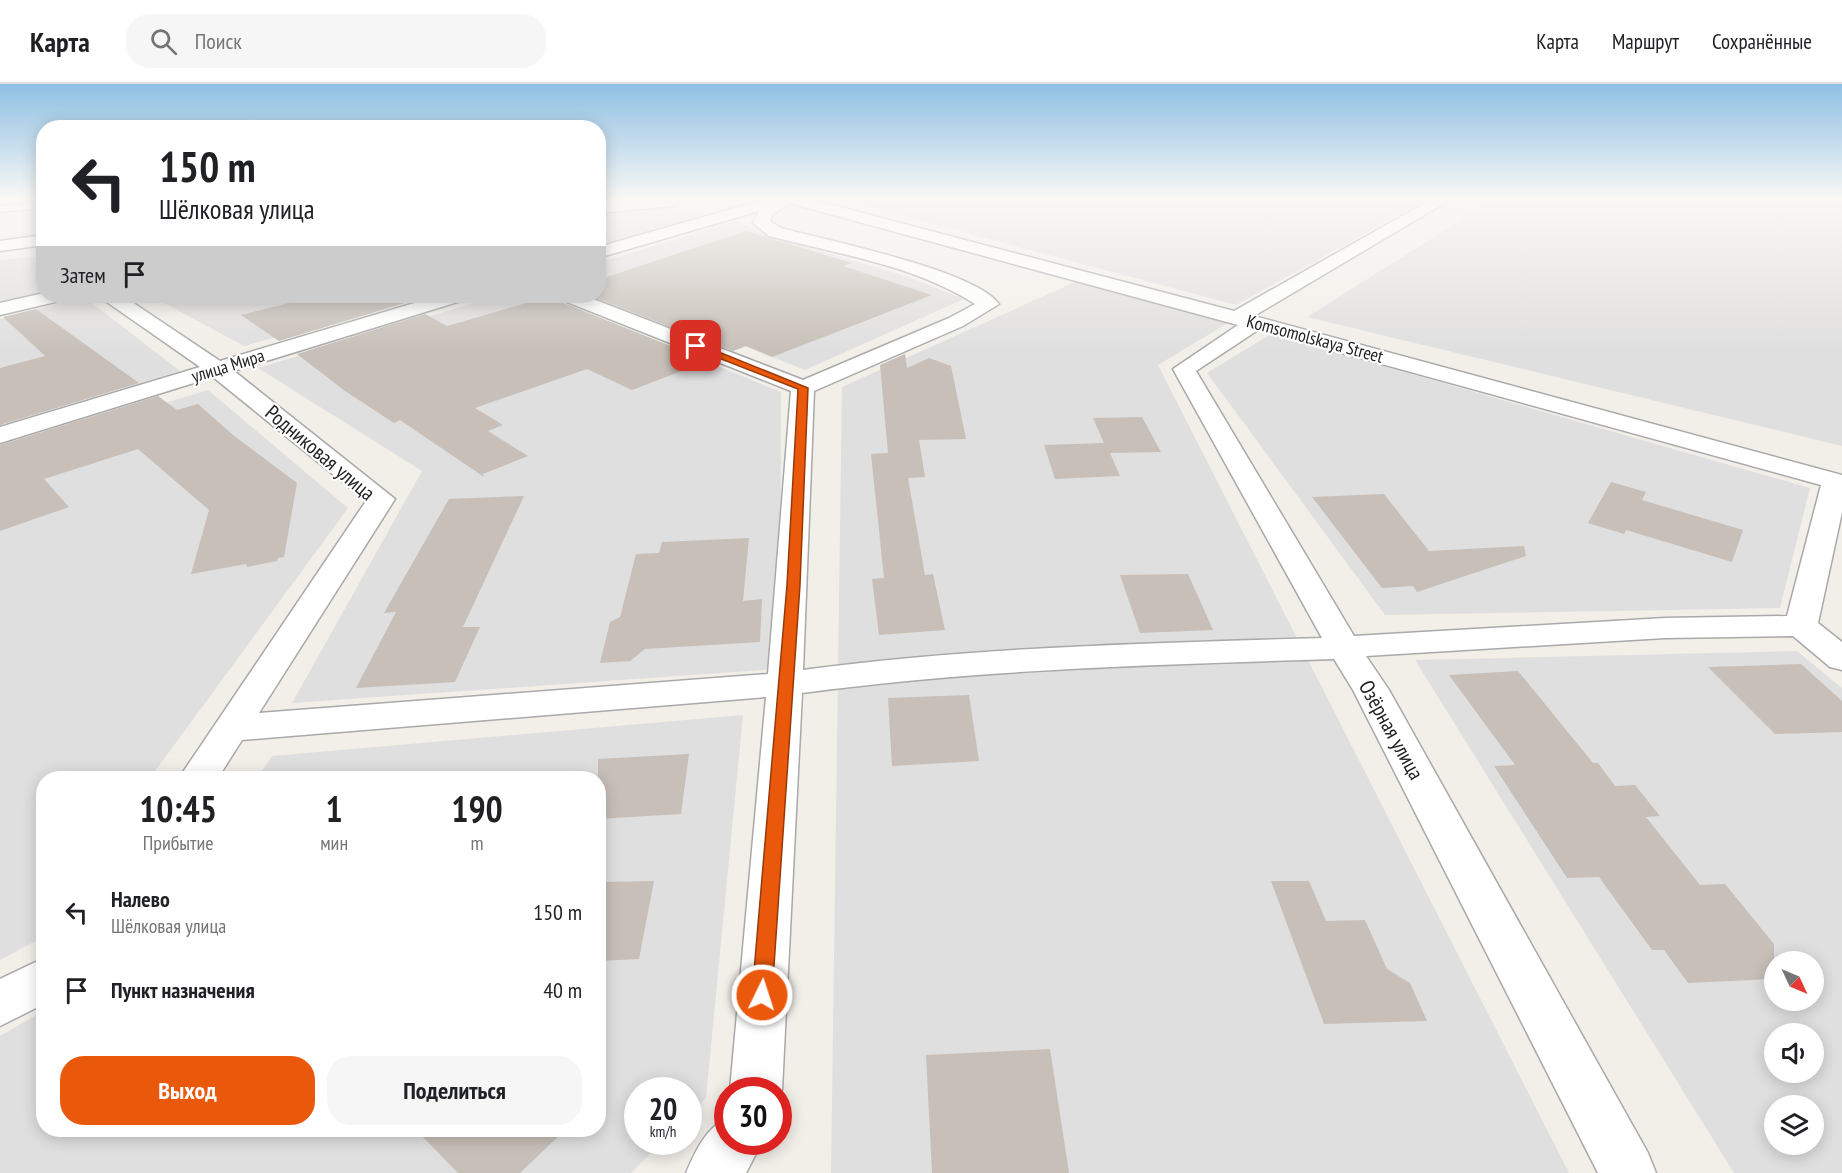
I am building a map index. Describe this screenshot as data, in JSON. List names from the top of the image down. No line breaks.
{"streets":{"street":["Komsomolskaya Street","улица Мира","Родниковая улица","Озёрная улица"]},"crossings":[["Komsomolskaya Street","Озёрная улица"],["улица Мира","Родниковая улица"]],"north":"bottom right","page":{"header":"Карта","search":"Поиск","nav":["Карта","Маршрут","Сохранённые"],"turn":["150 m","Шёлковая улица"],"then":"Затем","eta":["10:45","Прибытие","1","мин","190","m"],"list":[{"name":"Налево","note":"Шёлковая улица","value":"150 m"},{"name":"Пункт назначения","value":"40 m"}],"buttons":["Выход","Поделиться"],"speed":"20 km/h","limit":"30"}}
